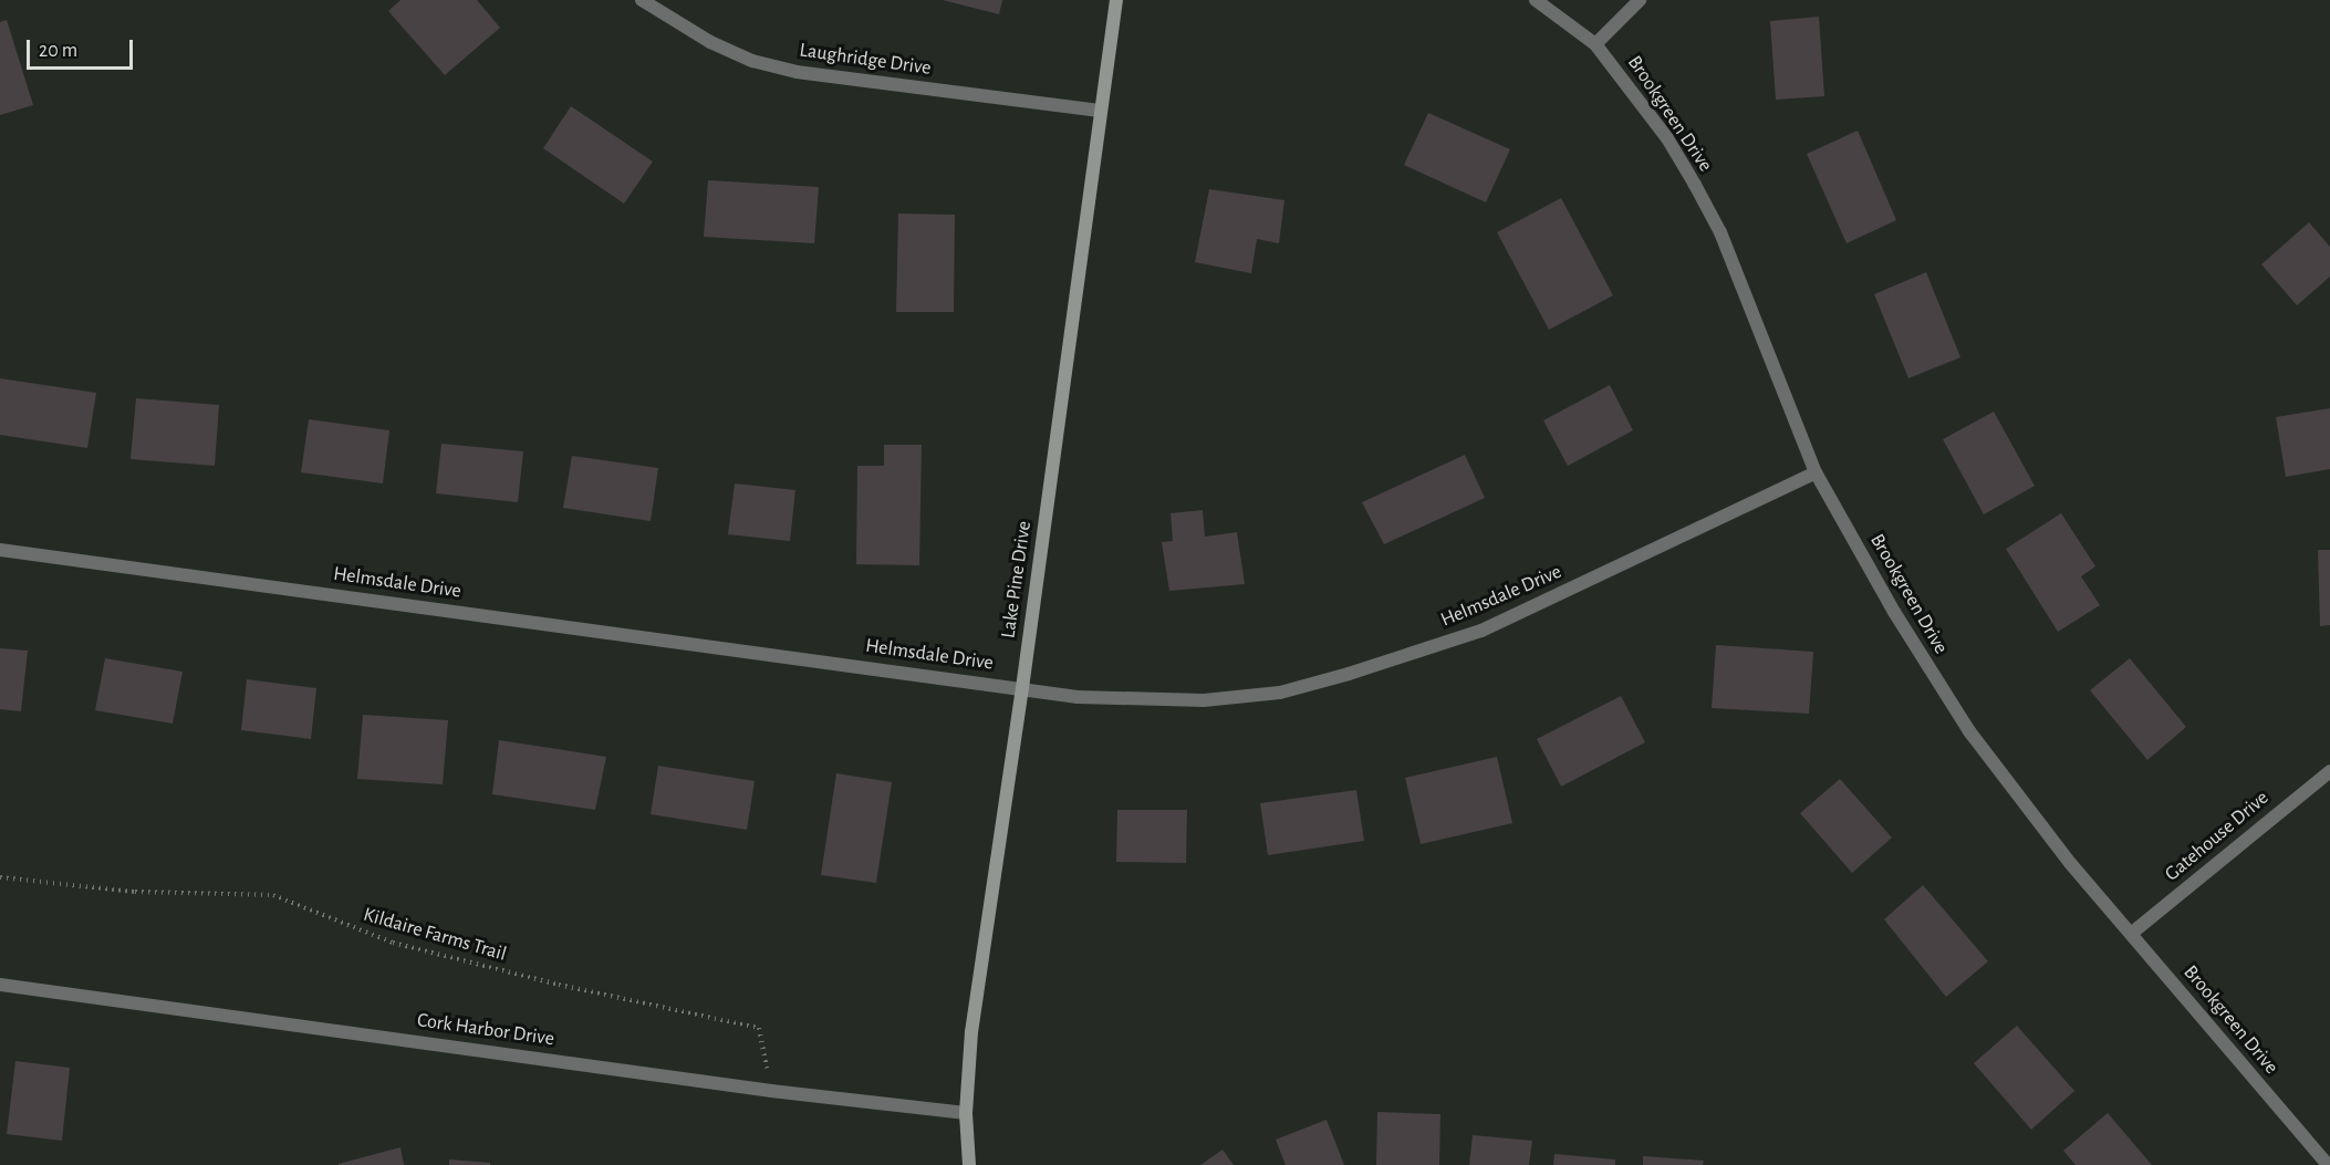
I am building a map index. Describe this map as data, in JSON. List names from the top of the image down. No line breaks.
{"streets":{"street":["Laughridge Drive","Brookgreen Drive","Lake Pine Drive","Helmsdale Drive","Gatehouse Drive","Cork Harbor Drive"],"path":["Kildaire Farms Trail"]},"crossings":[["Laughridge Drive","Lake Pine Drive"],["Brookgreen Drive","Helmsdale Drive"],["Brookgreen Drive","Gatehouse Drive"],["Lake Pine Drive","Helmsdale Drive"],["Lake Pine Drive","Cork Harbor Drive"],["Kildaire Farms Trail","Cork Harbor Drive"]],"scale_bar":"20 m"}
